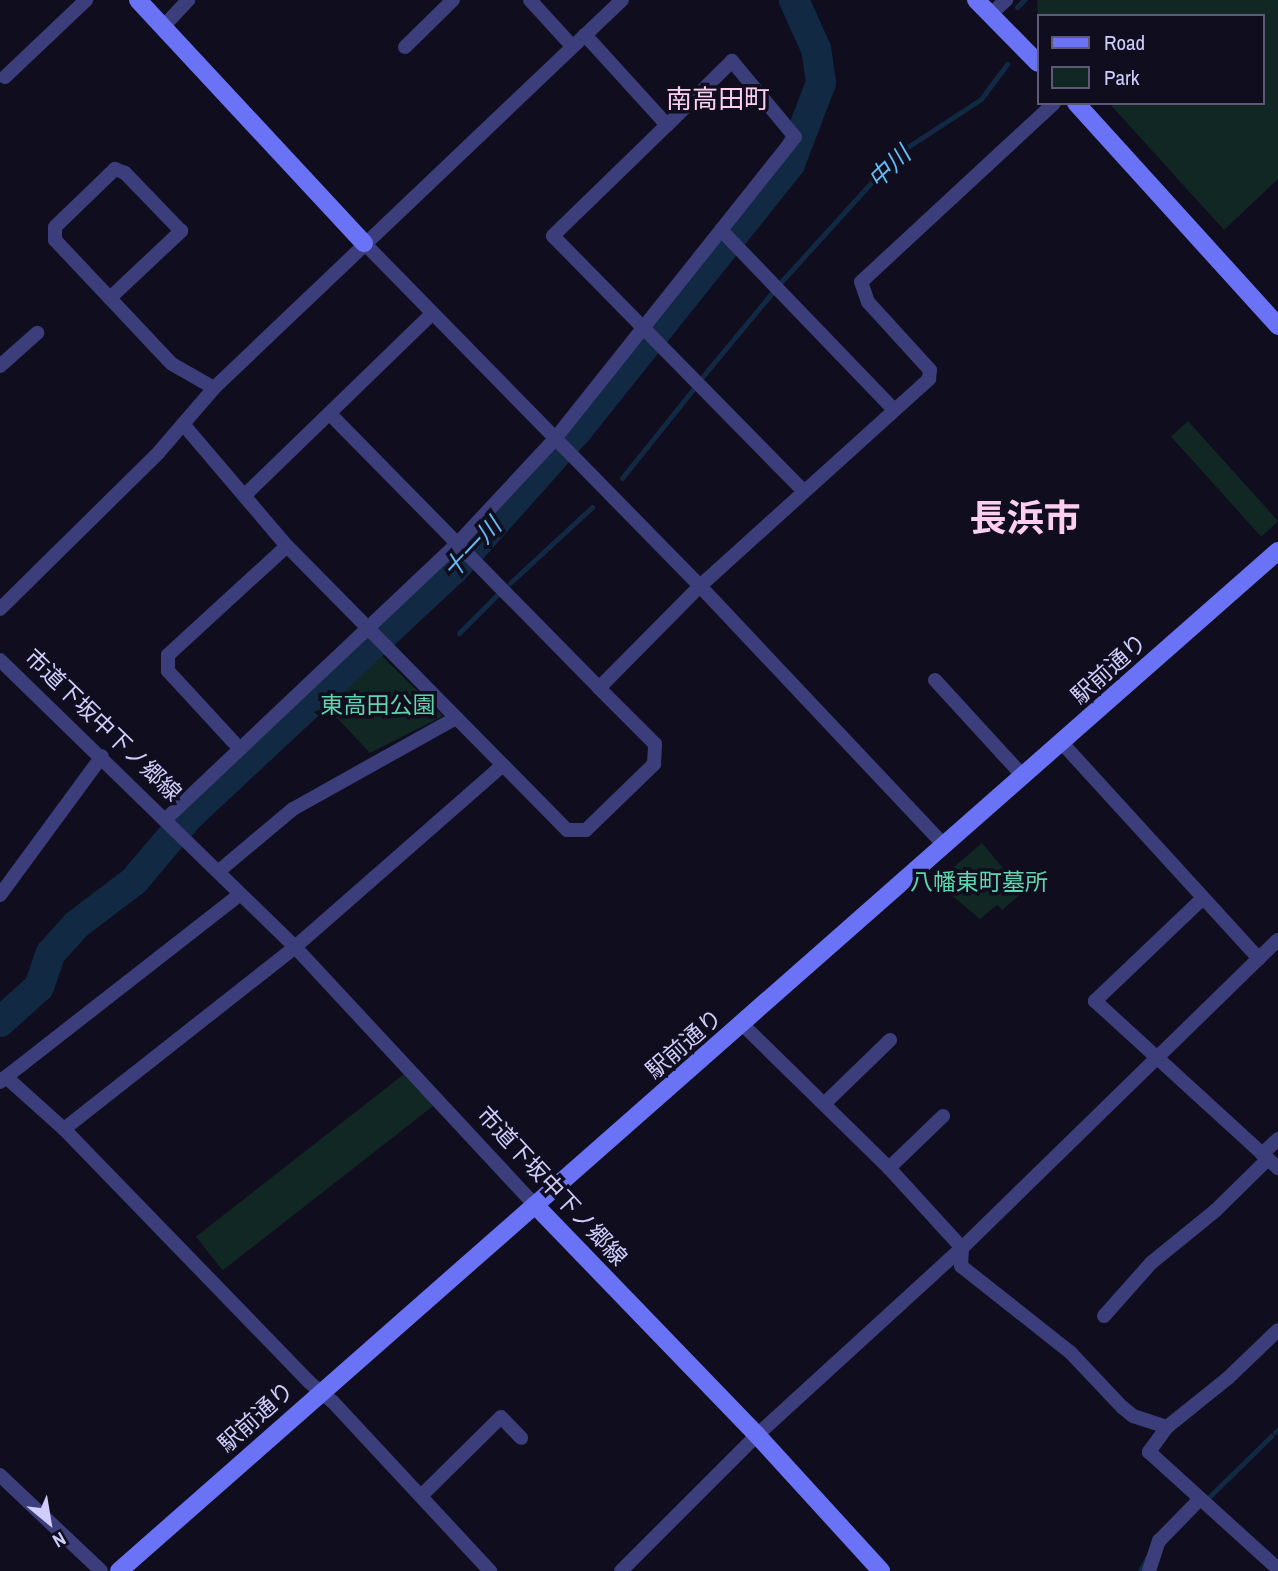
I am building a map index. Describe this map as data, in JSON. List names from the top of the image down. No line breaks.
{"streets":{"main road":["駅前通り","市道下坂中下ノ郷線"]},"crossings":[["駅前通り","市道下坂中下ノ郷線"]],"districts":["南高田町","長浜市"],"water":["中川","十一川"],"parks":["東高田公園","八幡東町墓所"],"legend":["Road","Park"],"north":"bottom right"}
